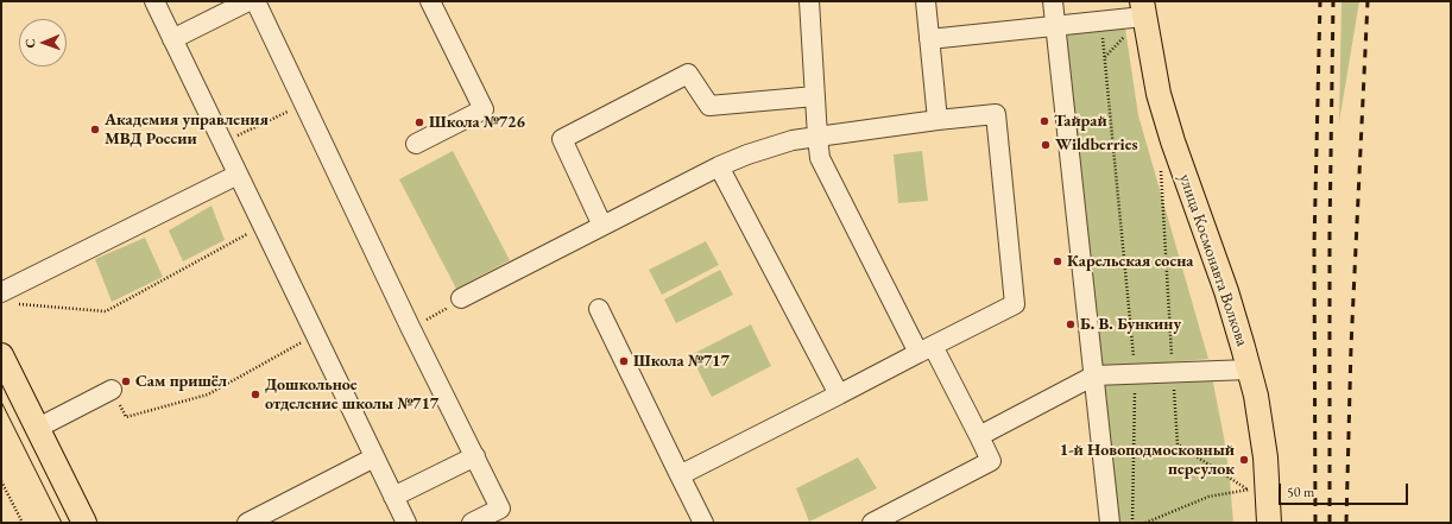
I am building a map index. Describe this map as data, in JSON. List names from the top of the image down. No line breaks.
{"streets":{"main road":["улица Космонавта Волкова"]},"places":["Тайрай","Школа №726","Академия управления МВД России","Wildberries","Карельская сосна","Б. В. Бункину","Школа №717","Сам пришёл","Дошкольное отделение школы №717","1-й Новоподмосковный переулок"],"scale_bar":"50 m","north":"left"}
